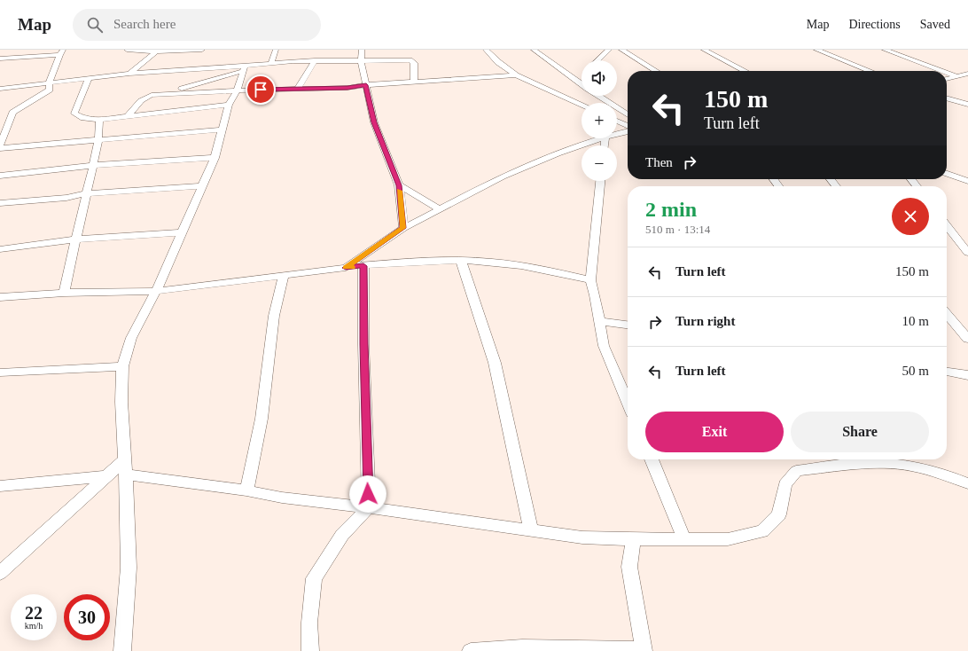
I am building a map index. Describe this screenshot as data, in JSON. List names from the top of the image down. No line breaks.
{"page":{"header":"Map","search":"Search here","nav":["Map","Directions","Saved"],"map_buttons":["+","−"],"turn":["150 m","Turn left"],"then":"Then","heading":["2 min","510 m · 13:14"],"list":[{"name":"Turn left","value":"150 m"},{"name":"Turn right","value":"10 m"},{"name":"Turn left","value":"50 m"}],"buttons":["Exit","Share"],"speed":"22 km/h","limit":"30"}}
